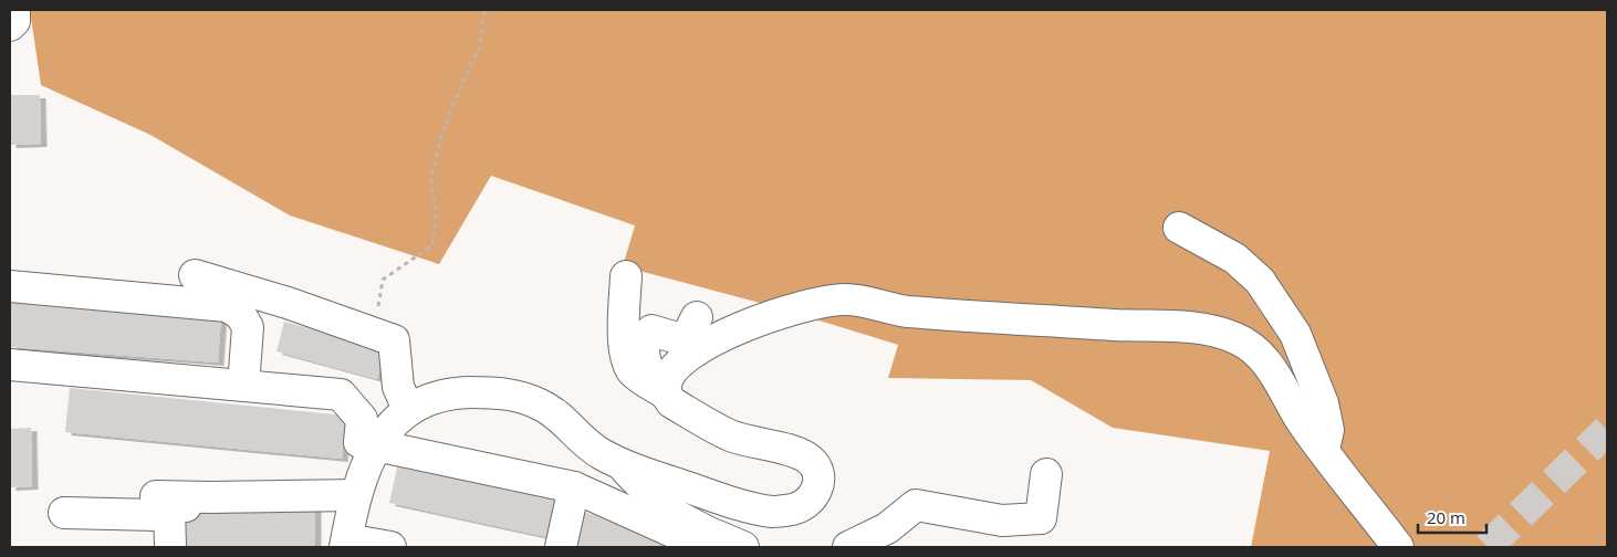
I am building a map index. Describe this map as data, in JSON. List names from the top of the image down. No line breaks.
{"scale_bar":"20 m"}
